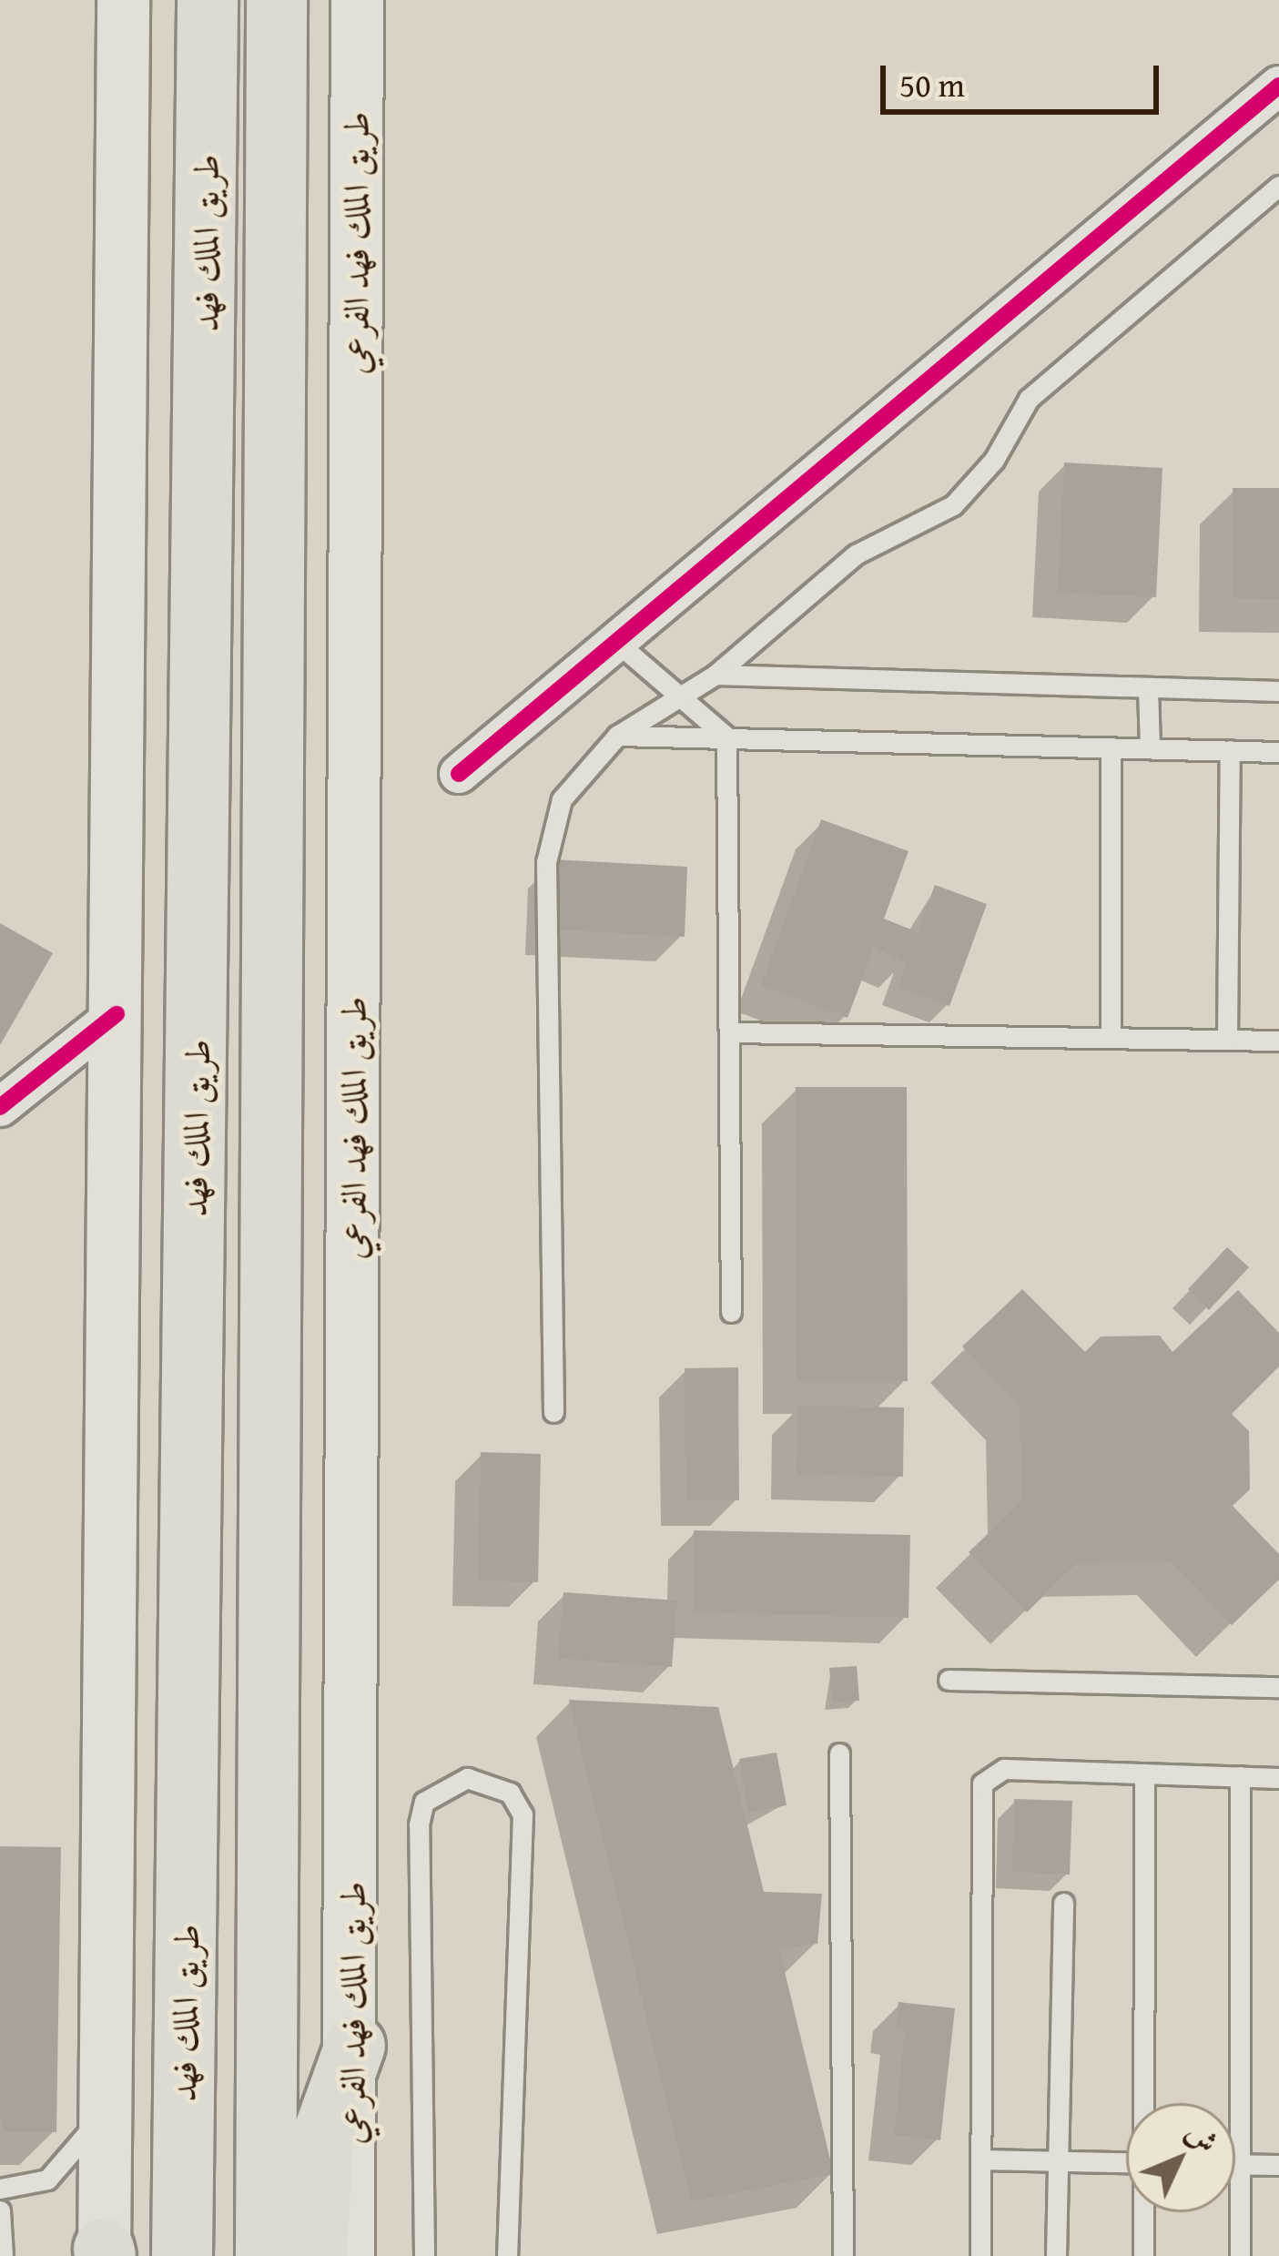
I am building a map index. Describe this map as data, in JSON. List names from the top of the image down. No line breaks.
{"streets":{"highway":["طريق الملك فهد"],"main road":["طريق الملك فهد الفرعي"]},"scale_bar":"50 m","north":"top right"}
